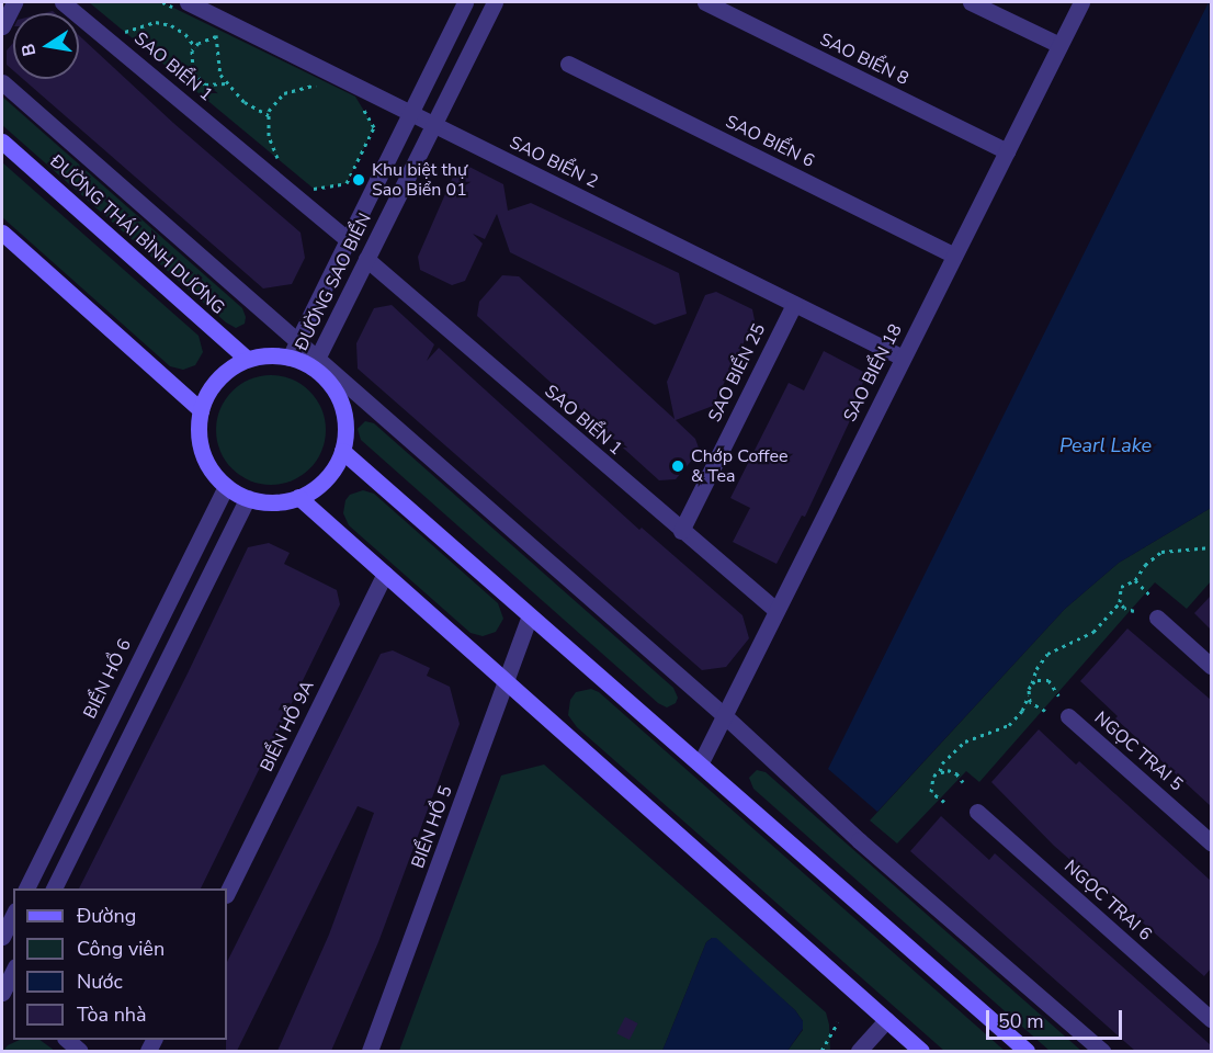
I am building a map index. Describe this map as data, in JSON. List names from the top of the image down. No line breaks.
{"streets":{"main road":["ĐƯỜNG THÁI BÌNH DƯƠNG"],"street":["SAO BIỂN 8","SAO BIỂN 1","SAO BIỂN 6","SAO BIỂN 2","ĐƯỜNG SAO BIỂN","SAO BIỂN 25","SAO BIỂN 18","BIỂN HỒ 6","BIỂN HỒ 9A","NGỌC TRAI 5","BIỂN HỒ 5","NGỌC TRAI 6"]},"crossings":[["SAO BIỂN 8","SAO BIỂN 18"],["SAO BIỂN 1","ĐƯỜNG SAO BIỂN"],["SAO BIỂN 1","SAO BIỂN 25"],["SAO BIỂN 1","SAO BIỂN 18"],["SAO BIỂN 6","SAO BIỂN 18"],["SAO BIỂN 2","ĐƯỜNG SAO BIỂN"],["SAO BIỂN 2","SAO BIỂN 25"],["SAO BIỂN 2","SAO BIỂN 18"],["ĐƯỜNG THÁI BÌNH DƯƠNG","ĐƯỜNG SAO BIỂN"],["ĐƯỜNG THÁI BÌNH DƯƠNG","BIỂN HỒ 6"],["ĐƯỜNG SAO BIỂN","BIỂN HỒ 6"]],"water":["Pearl Lake"],"places":["Khu biệt thự Sao Biển 01","Chớp Coffee & Tea"],"legend":["Đường","Công viên","Nước","Tòa nhà"],"scale_bar":"50 m","north":"left"}
